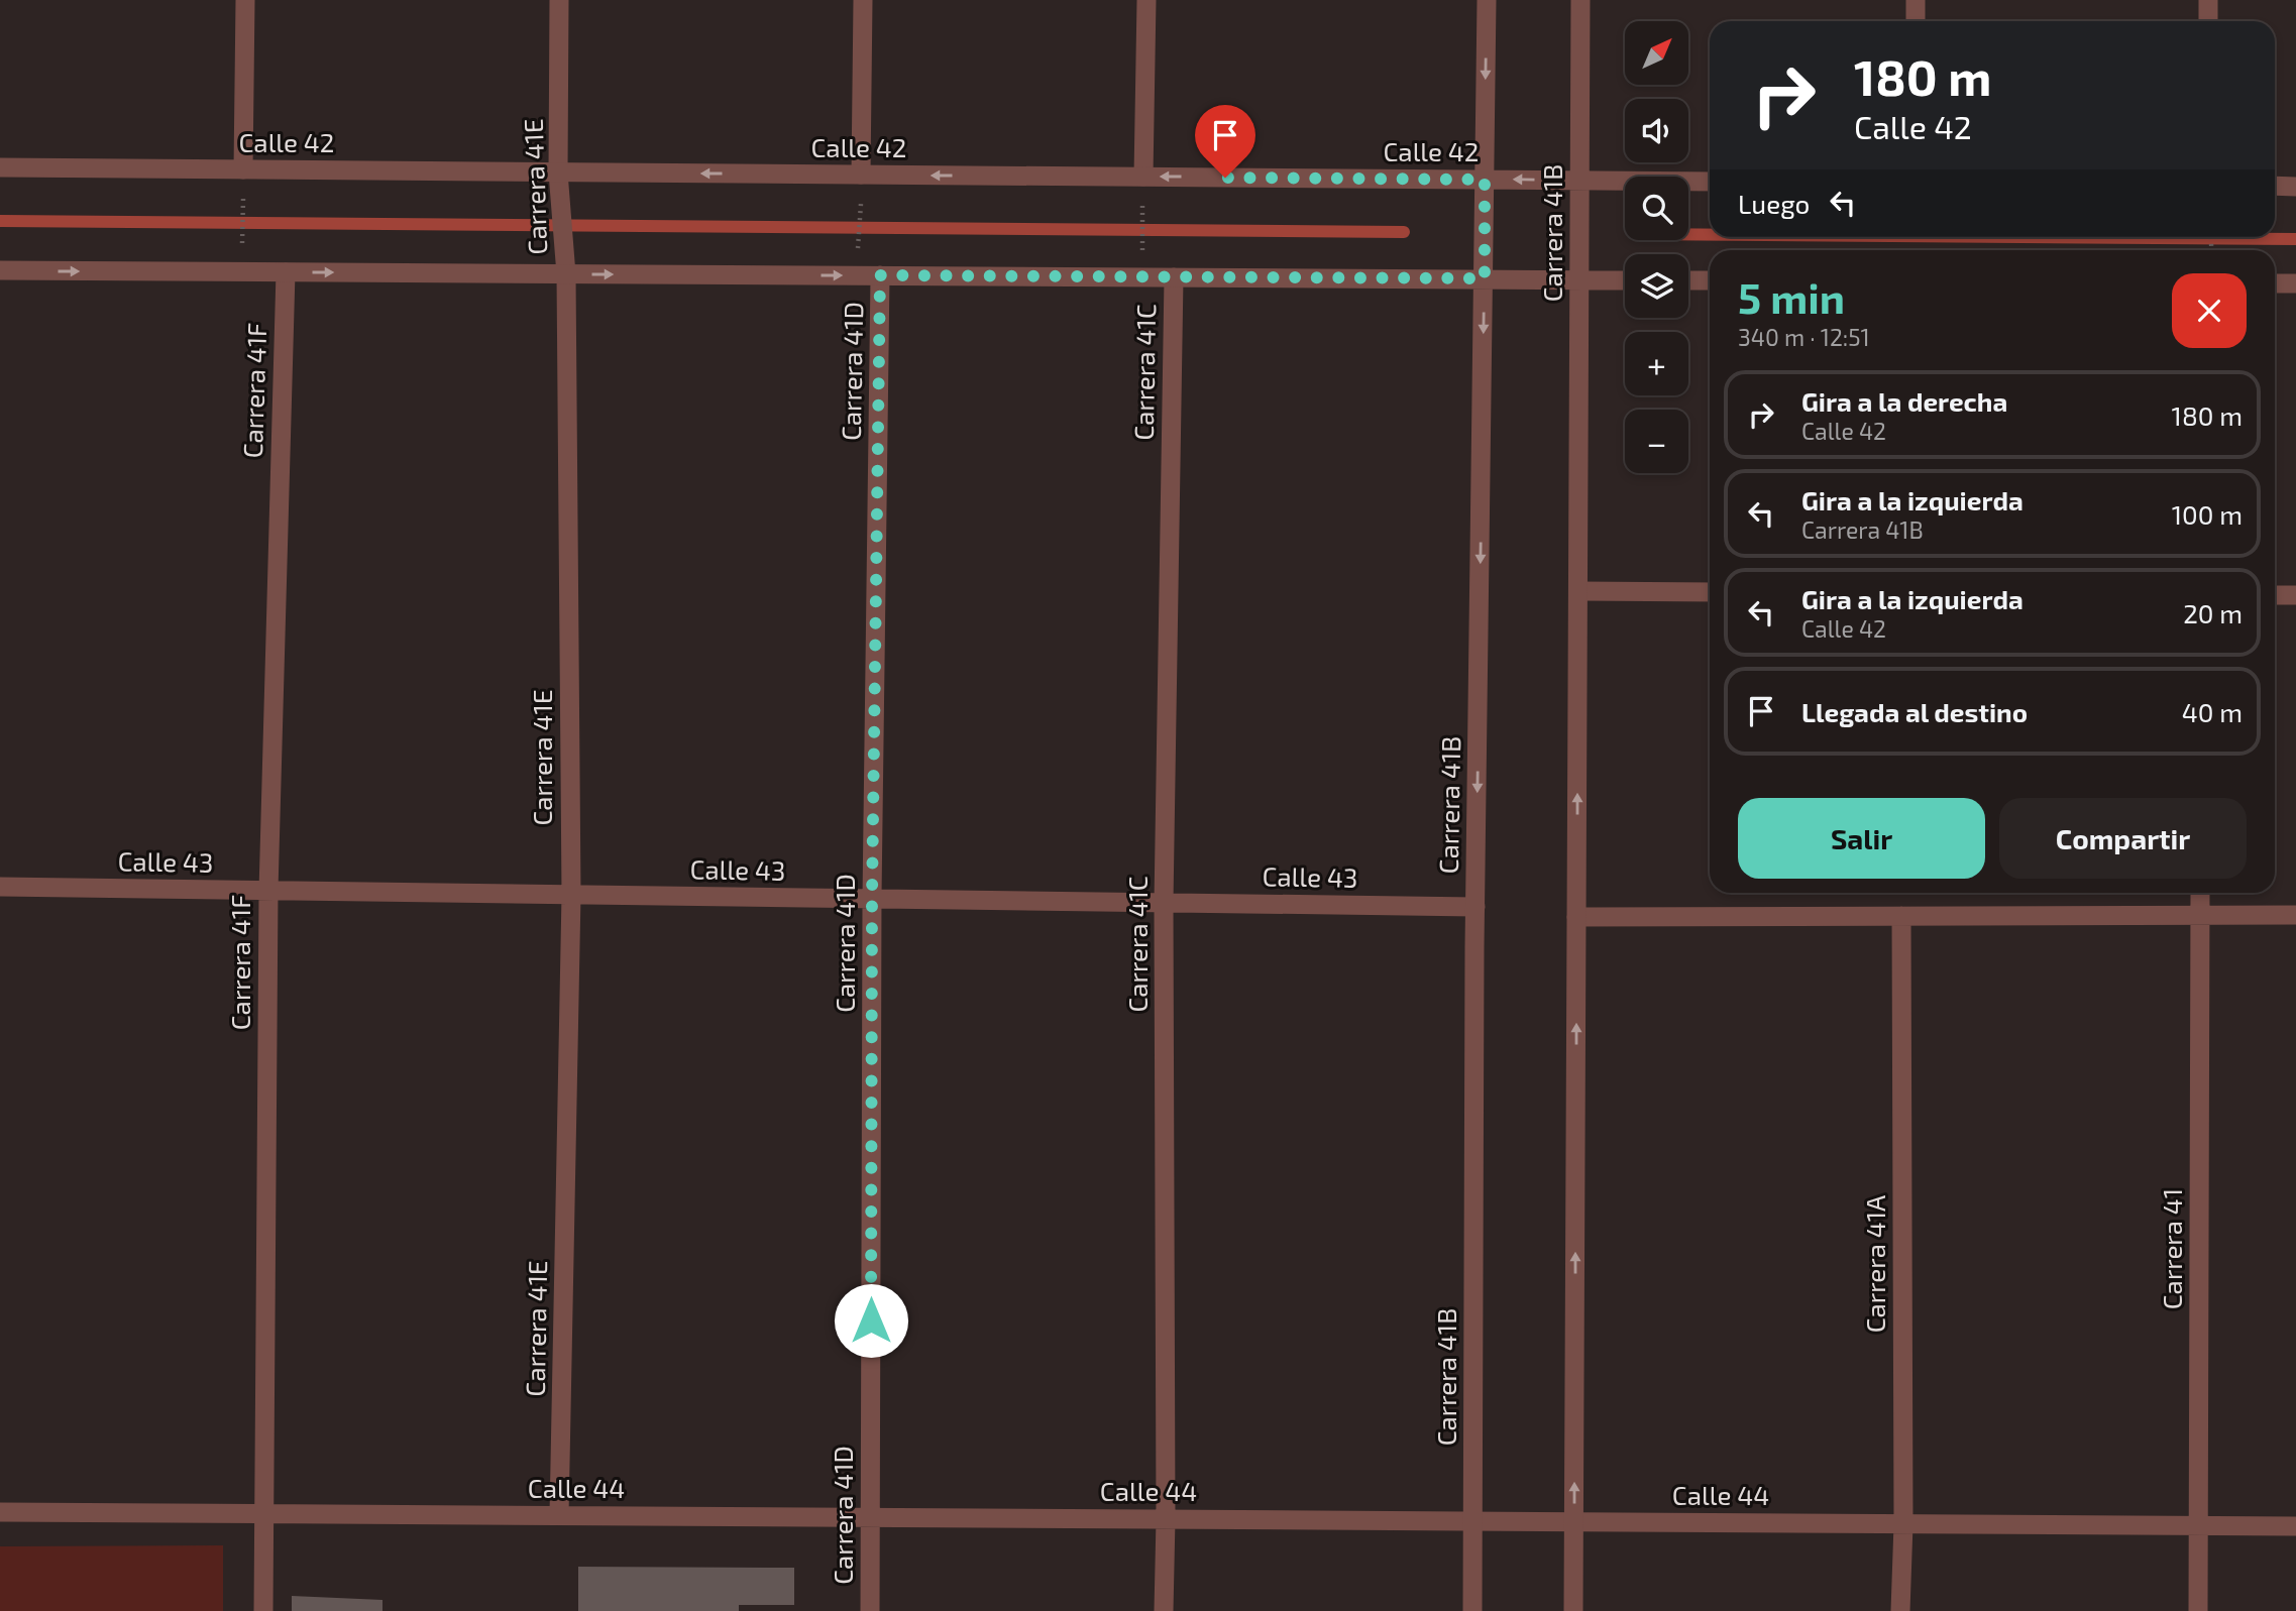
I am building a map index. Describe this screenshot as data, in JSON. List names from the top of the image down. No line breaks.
{"streets":{"street":["Calle 42","Carrera 41E","Carrera 41B","Carrera 41D","Carrera 41C","Carrera 41F","Calle 43","Carrera 41","Carrera 41A","Calle 44"]},"crossings":[["Calle 42","Carrera 41E"],["Calle 42","Carrera 41B"],["Carrera 41E","Calle 43"],["Carrera 41E","Calle 44"],["Carrera 41B","Calle 43"],["Carrera 41B","Calle 44"],["Carrera 41D","Calle 43"],["Carrera 41D","Calle 44"],["Carrera 41C","Calle 43"],["Carrera 41C","Calle 44"],["Carrera 41F","Calle 43"],["Carrera 41F","Calle 44"],["Carrera 41","Calle 44"],["Carrera 41A","Calle 44"]],"north":"top right","page":{"map_buttons":["+","−"],"turn":["180 m","Calle 42"],"then":"Luego","heading":["5 min","340 m · 12:51"],"list":[{"name":"Gira a la derecha","note":"Calle 42","value":"180 m"},{"name":"Gira a la izquierda","note":"Carrera 41B","value":"100 m"},{"name":"Gira a la izquierda","note":"Calle 42","value":"20 m"},{"name":"Llegada al destino","value":"40 m"}],"buttons":["Salir","Compartir"]}}
